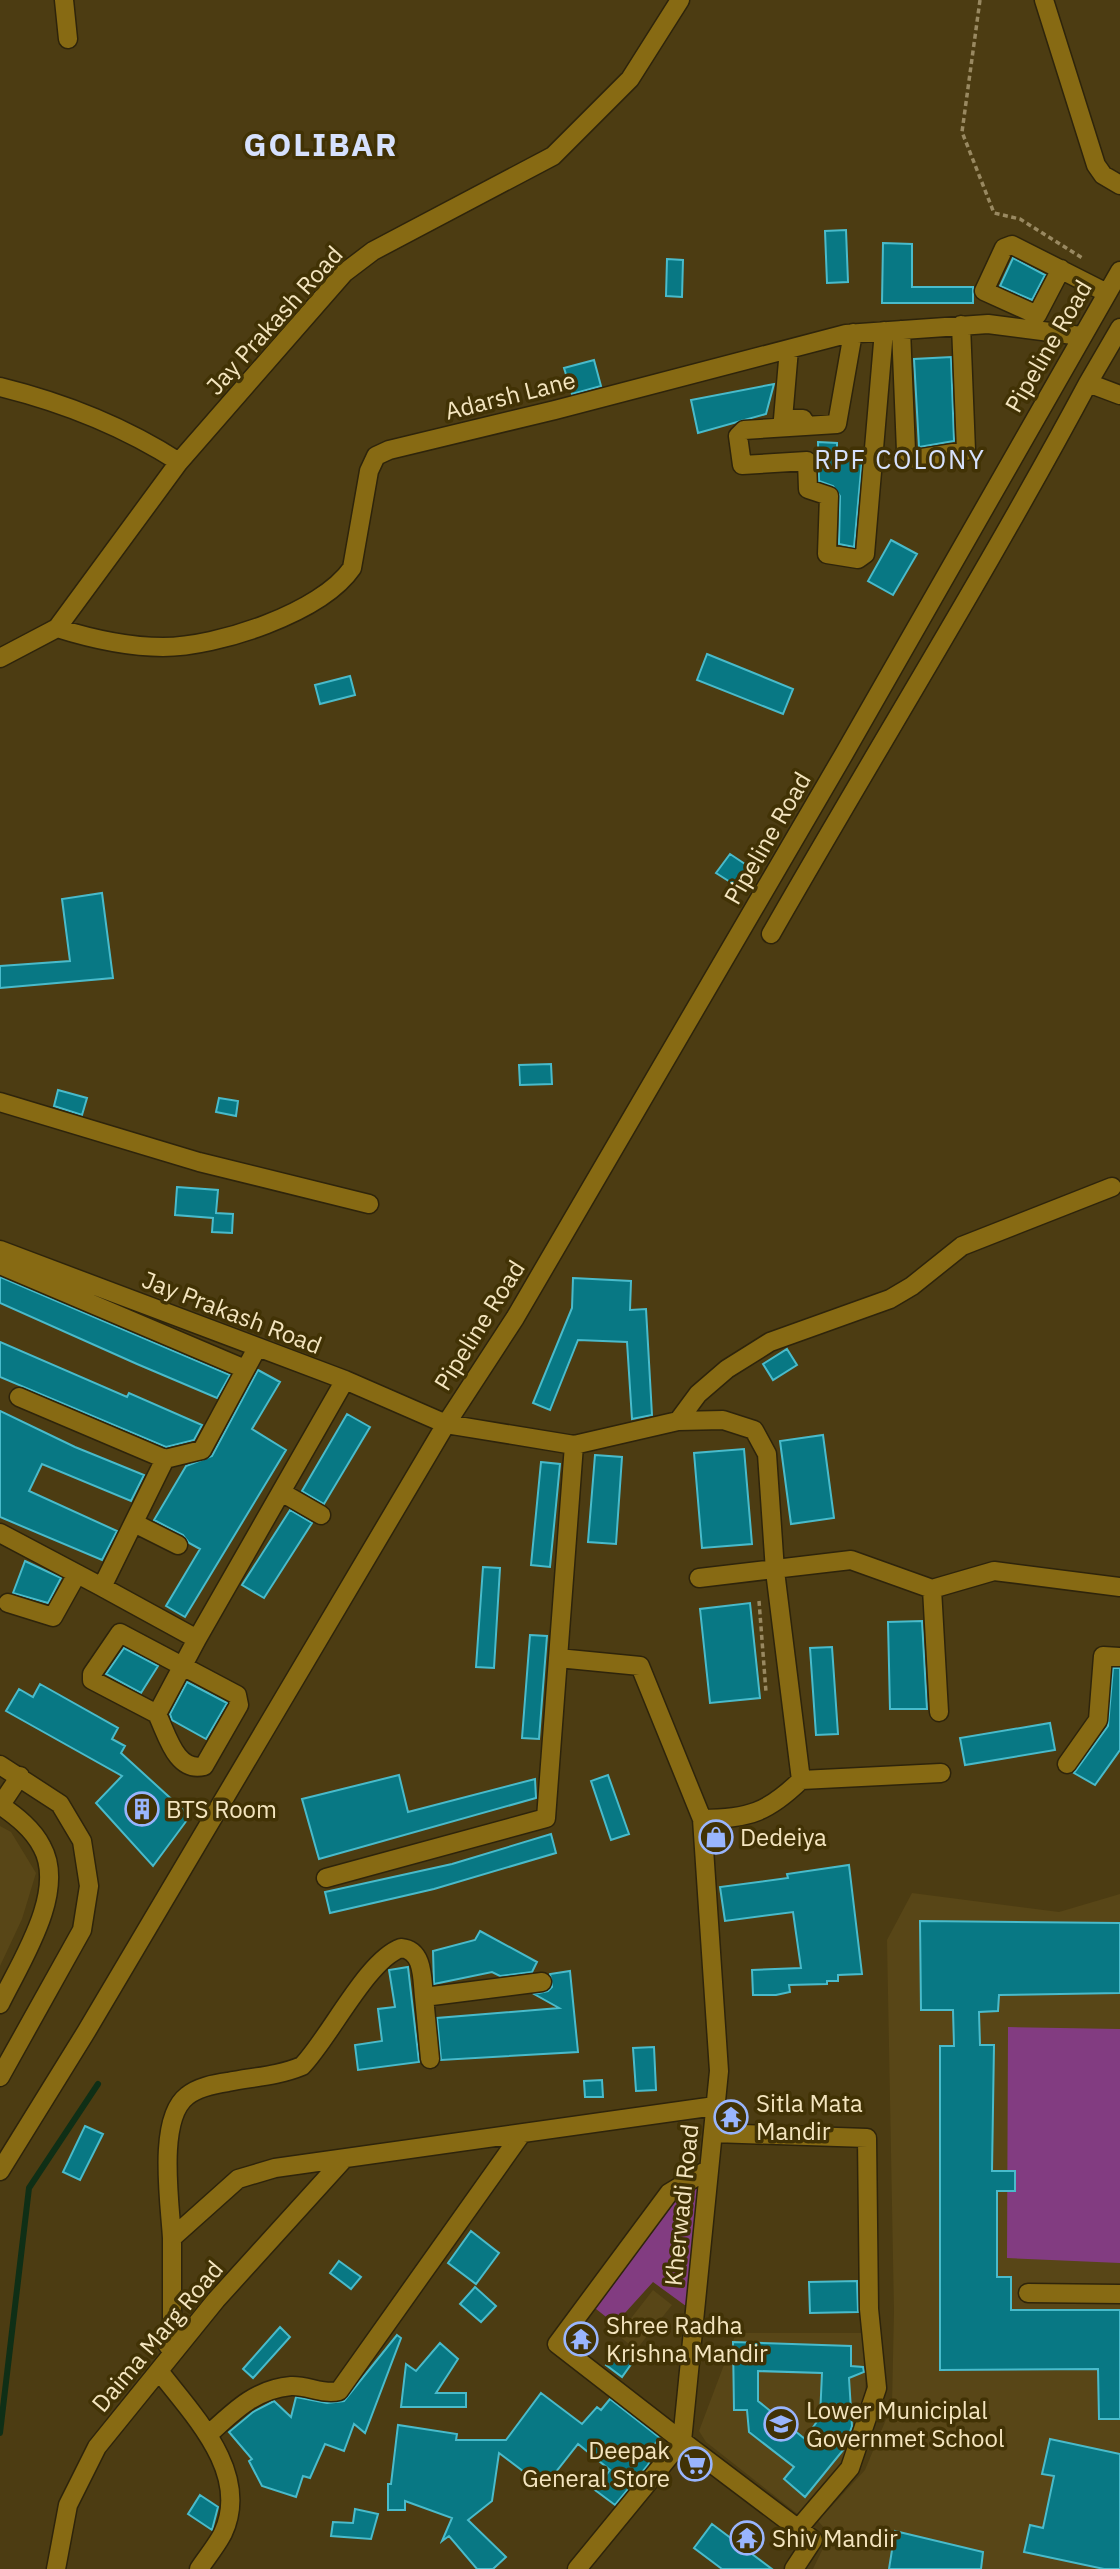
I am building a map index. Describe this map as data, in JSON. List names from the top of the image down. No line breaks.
{"streets":{"street":["Jay Prakash Road","Pipeline Road","Adarsh Lane","Kherwadi Road","Daima Marg Road"]},"crossings":[["Jay Prakash Road","Pipeline Road"],["Jay Prakash Road","Adarsh Lane"],["Pipeline Road","Adarsh Lane"]],"districts":["GOLIBAR","RPF COLONY"],"places":{"building":["BTS Room"],"shop":["Dedeiya"],"temple":["Sitla Mata Mandir","Shree Radha Krishna Mandir","Shiv Mandir"],"school or university":["Lower Municiplal Governmet School"],"supermarket":["Deepak General Store"]}}
